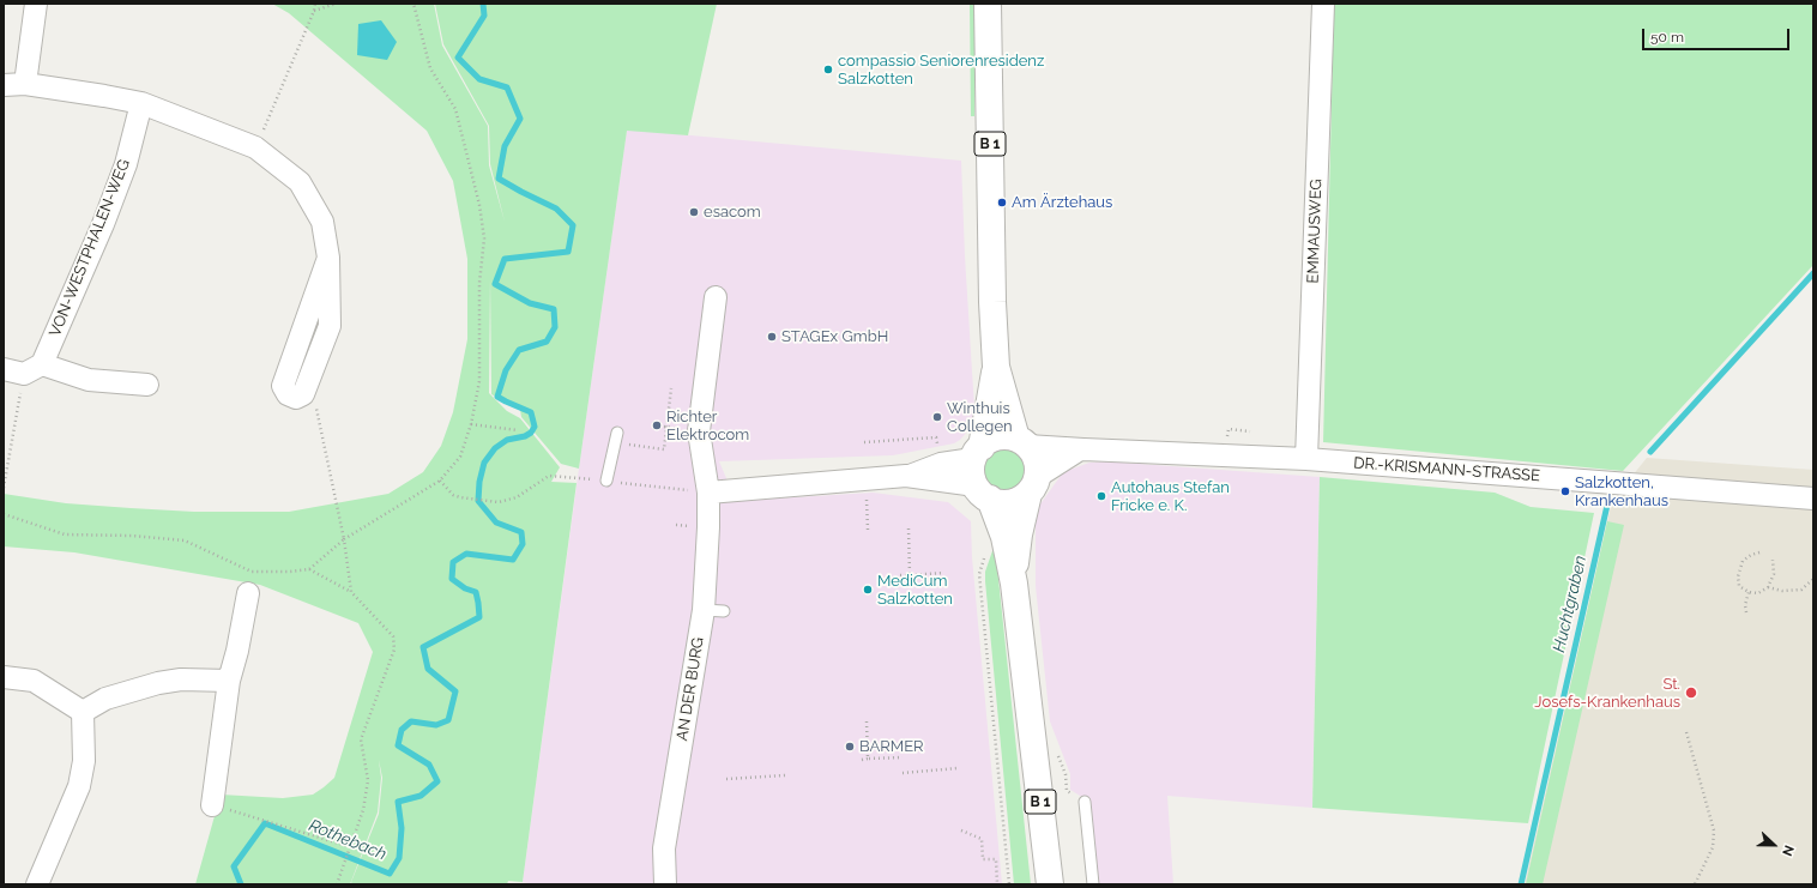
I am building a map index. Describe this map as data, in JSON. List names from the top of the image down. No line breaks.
{"streets":{"main road":["B 1"],"street":["EMMAUSWEG","VON-WESTPHALEN-WEG","DR.-KRISMANN-STRASSE","AN DER BURG"]},"crossings":[["B 1","DR.-KRISMANN-STRASSE"],["EMMAUSWEG","DR.-KRISMANN-STRASSE"]],"water":["Huchtgraben","Rothebach"],"places":["compassio Seniorenresidenz Salzkotten","Am Ärztehaus","esacom","STAGEx GmbH","Winthuis Collegen","Richter Elektrocom","Salzkotten, Krankenhaus","Autohaus Stefan Fricke e. K.","MediCum Salzkotten","St. Josefs-Krankenhaus","BARMER"],"scale_bar":"50 m","north":"right"}
